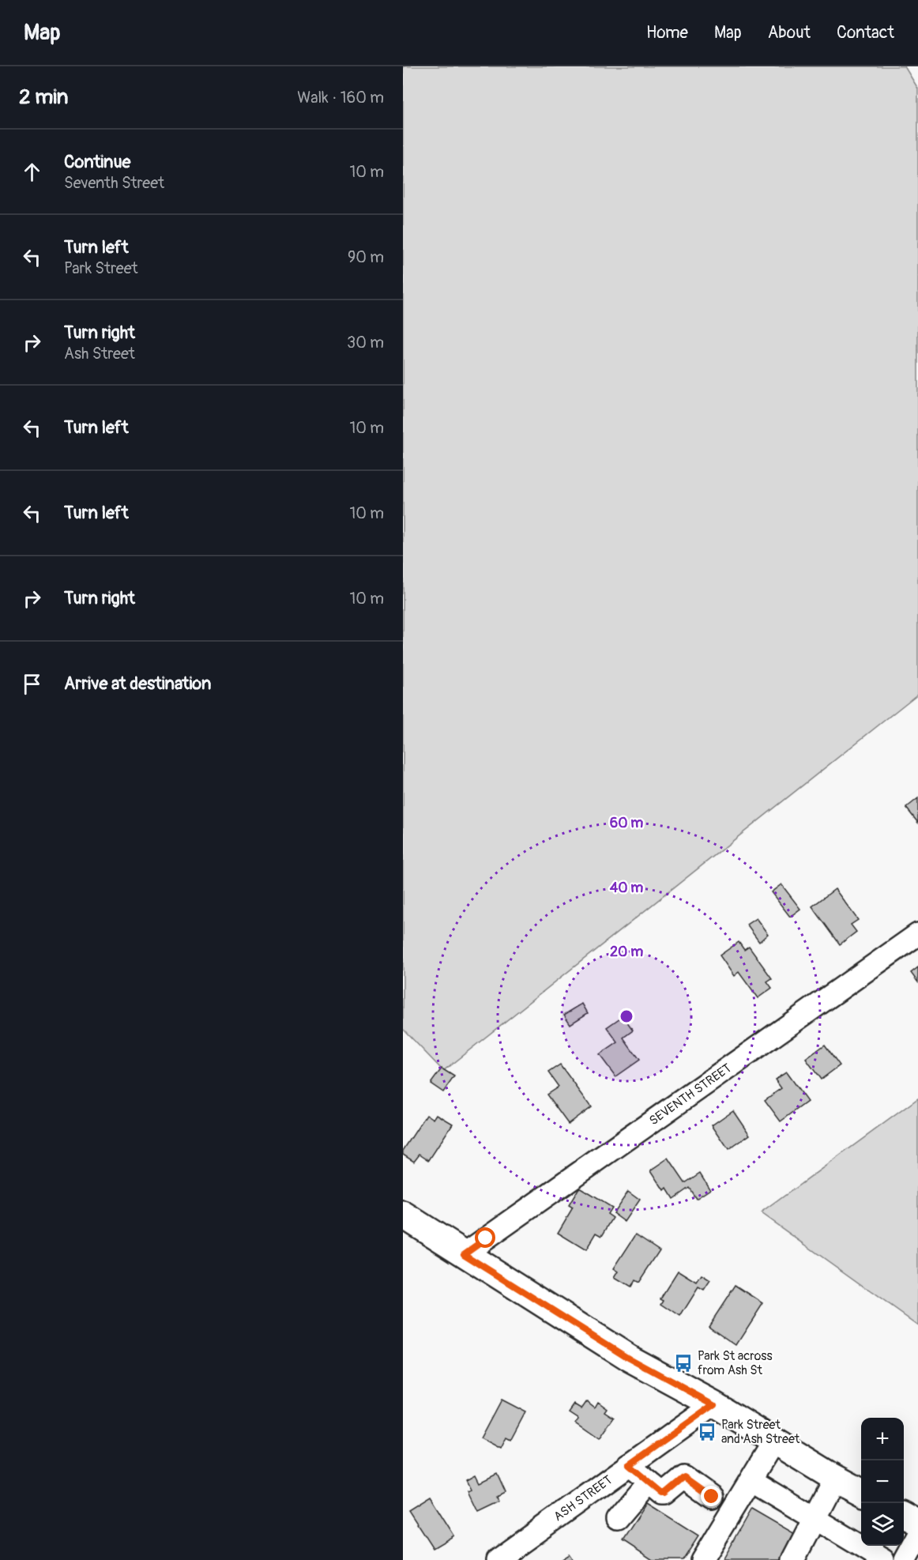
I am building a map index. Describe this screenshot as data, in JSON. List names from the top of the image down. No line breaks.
{"streets":{"street":["SEVENTH STREET","ASH STREET"]},"places":{"bus stop":["Park St across from Ash St","Park Street and Ash Street"]},"page":{"header":"Map","nav":["Home","Map","About","Contact"],"heading":["2 min","Walk · 160 m"],"list":[["Continue","Seventh Street","10 m"],["Turn left","Park Street","90 m"],["Turn right","Ash Street","30 m"],["Turn left","10 m"],["Turn left","10 m"],["Turn right","10 m"],"Arrive at destination"],"map_buttons":["+","−"]},"rings":["60 m","40 m","20 m"]}
